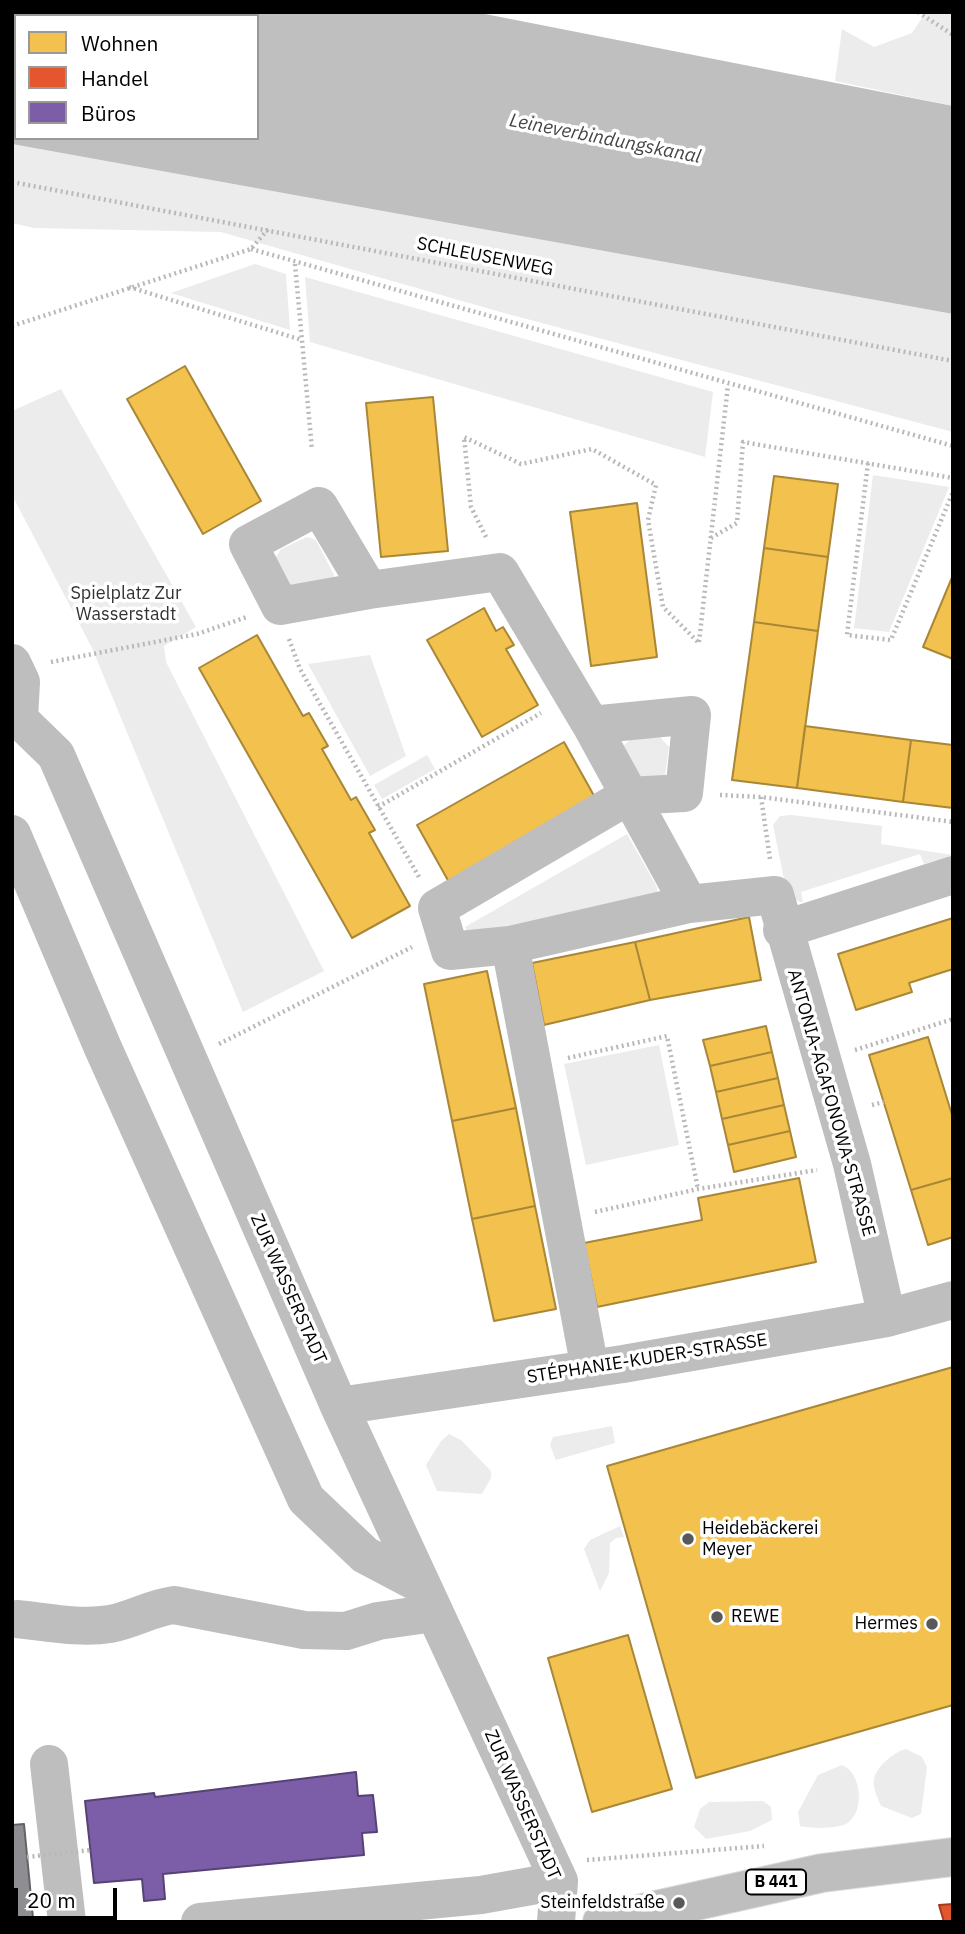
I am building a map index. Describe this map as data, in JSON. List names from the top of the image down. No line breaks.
{"streets":{"street":["ANTONIA-AGAFONOWA-STRASSE","ZUR WASSERSTADT","STÉPHANIE-KUDER-STRASSE","B 441"],"path":["SCHLEUSENWEG"]},"crossings":[["ANTONIA-AGAFONOWA-STRASSE","STÉPHANIE-KUDER-STRASSE"],["ZUR WASSERSTADT","STÉPHANIE-KUDER-STRASSE"]],"water":["Leineverbindungskanal"],"parks":["Spielplatz Zur Wasserstadt"],"places":["Heidebäckerei Meyer","REWE","Hermes","Steinfeldstraße"],"legend":["Wohnen","Handel","Büros"],"scale_bar":"20 m"}
